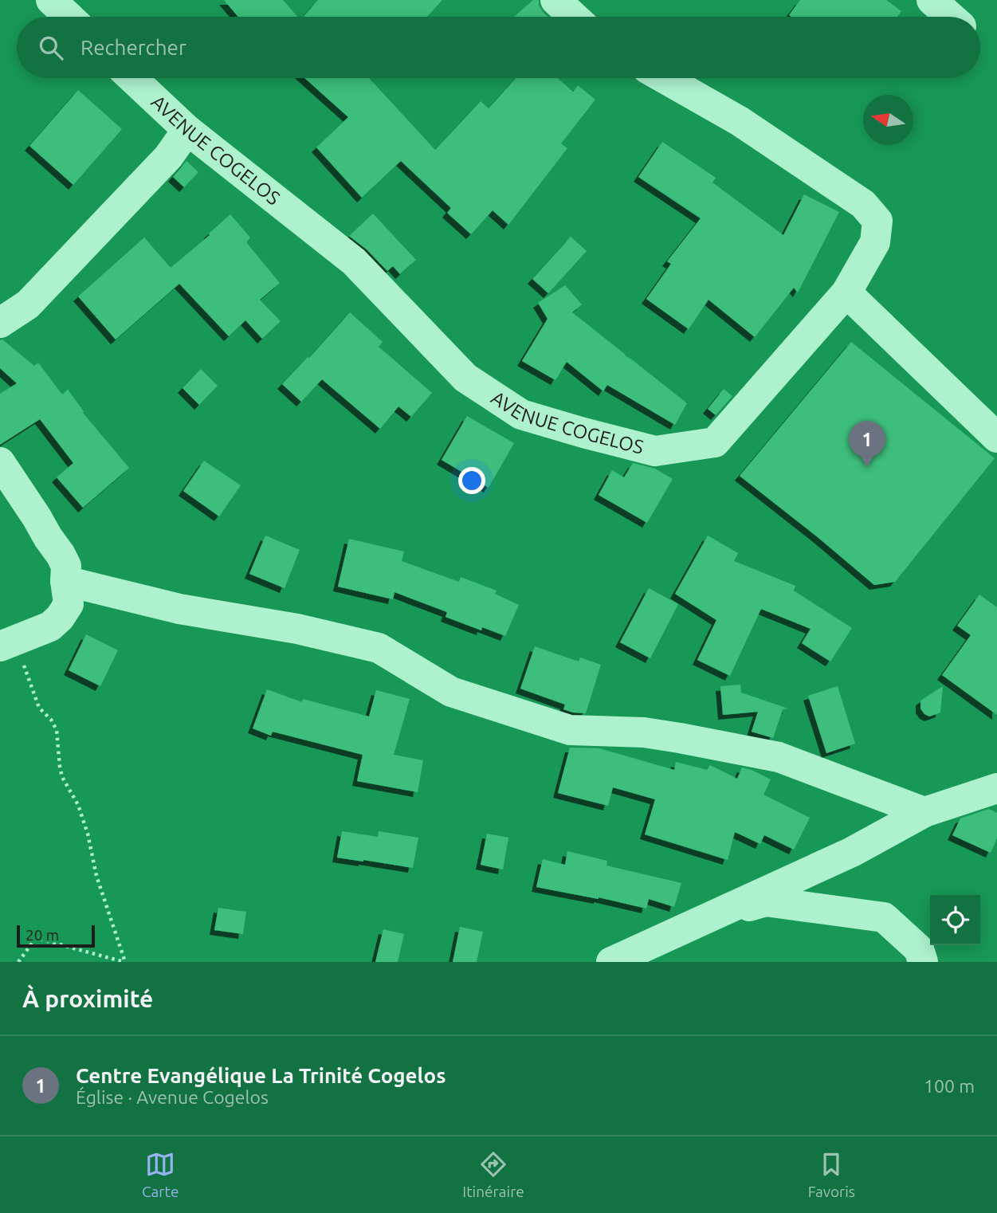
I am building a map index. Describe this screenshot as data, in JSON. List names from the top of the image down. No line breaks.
{"streets":{"street":["AVENUE COGELOS"]},"scale_bar":"20 m","north":"left","page":{"search":"Rechercher","pins":"1","scale":"20 m","heading":"À proximité","list":[{"mark":"1","name":"Centre Evangélique La Trinité Cogelos","note":"Église · Avenue Cogelos","value":"100 m"}],"nav":["Carte","Itinéraire","Favoris"]}}
